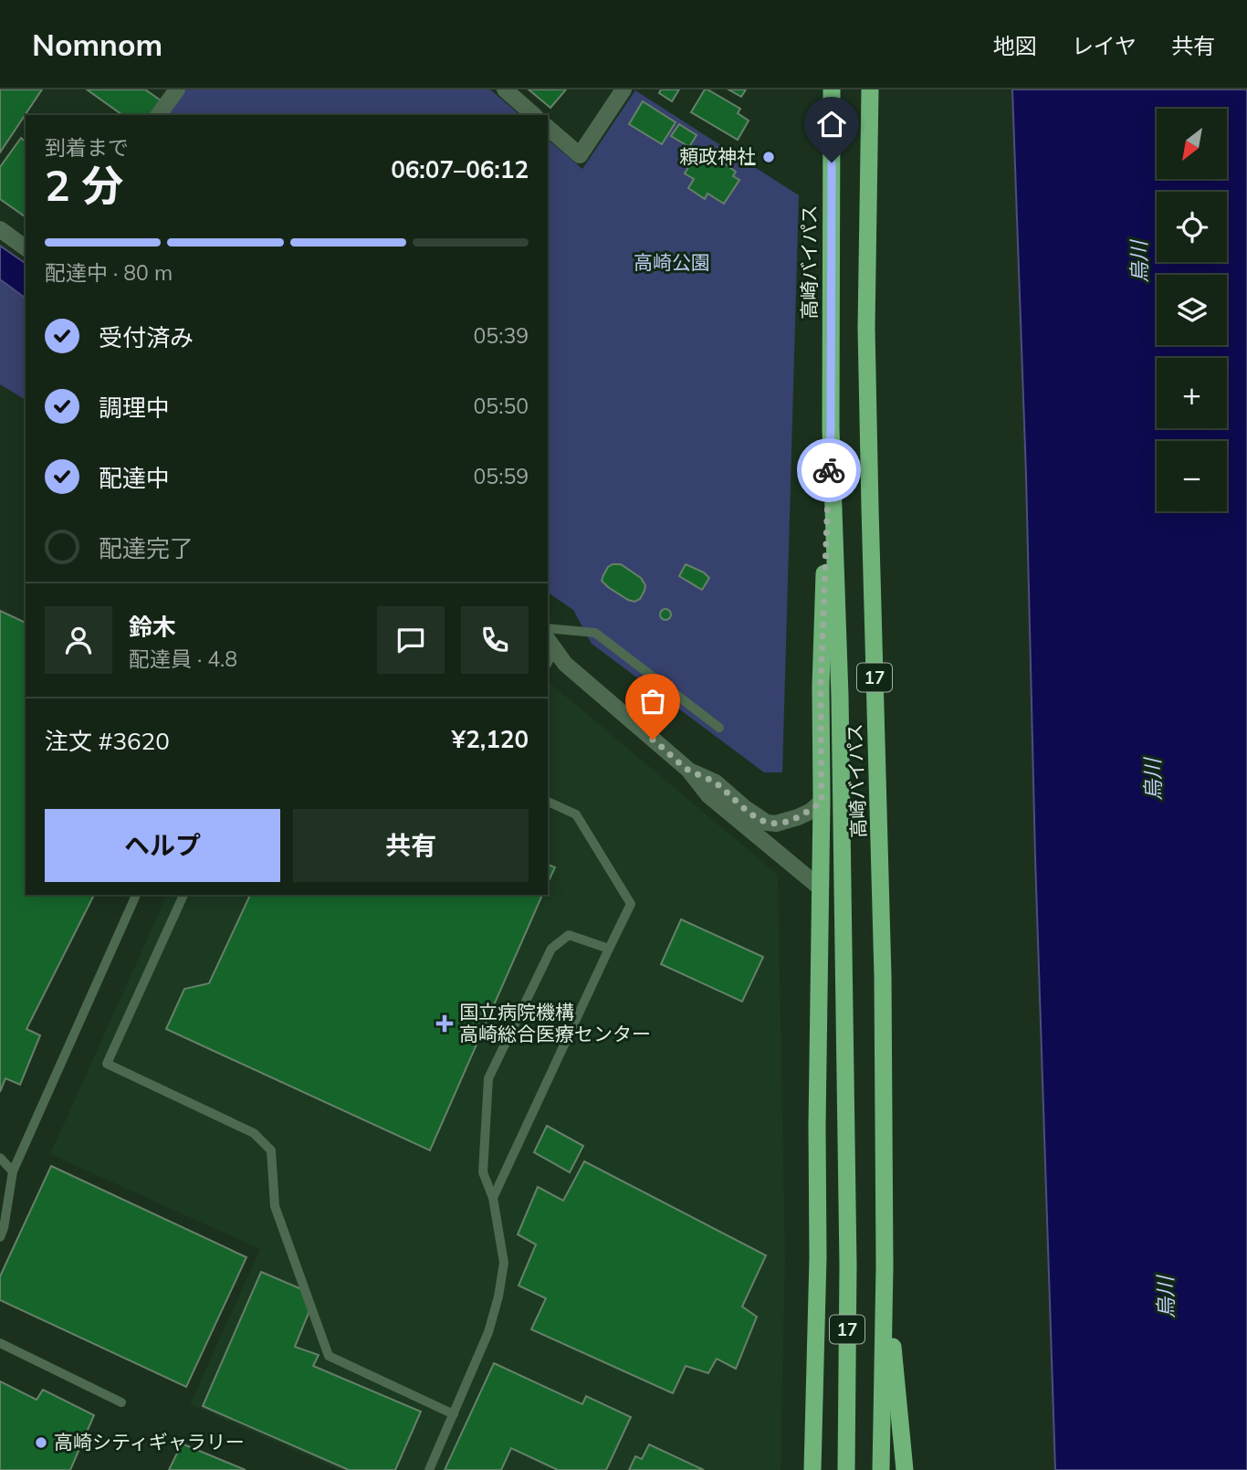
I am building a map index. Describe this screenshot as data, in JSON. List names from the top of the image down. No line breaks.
{"streets":{"highway":["高崎バイパス","17"]},"crossings":[["高崎バイパス","17"]],"water":["烏川"],"parks":["高崎公園"],"places":{"other":["頼政神社","高崎シティギャラリー"],"health":["国立病院機構 高崎総合医療センター"]},"north":"bottom left","page":{"header":"Nomnom","nav":["地図","レイヤ","共有"],"map_buttons":["+","−"],"heading":["2 分","到着まで","06:07–06:12"],"panel":["鈴木","配達員 · 4.8","注文 #3620","¥2,120"],"bar":"配達中 · 80 m","list":[["受付済み","05:39"],["調理中","05:50"],["配達中","05:59"],"配達完了"],"buttons":["ヘルプ","共有"]}}
